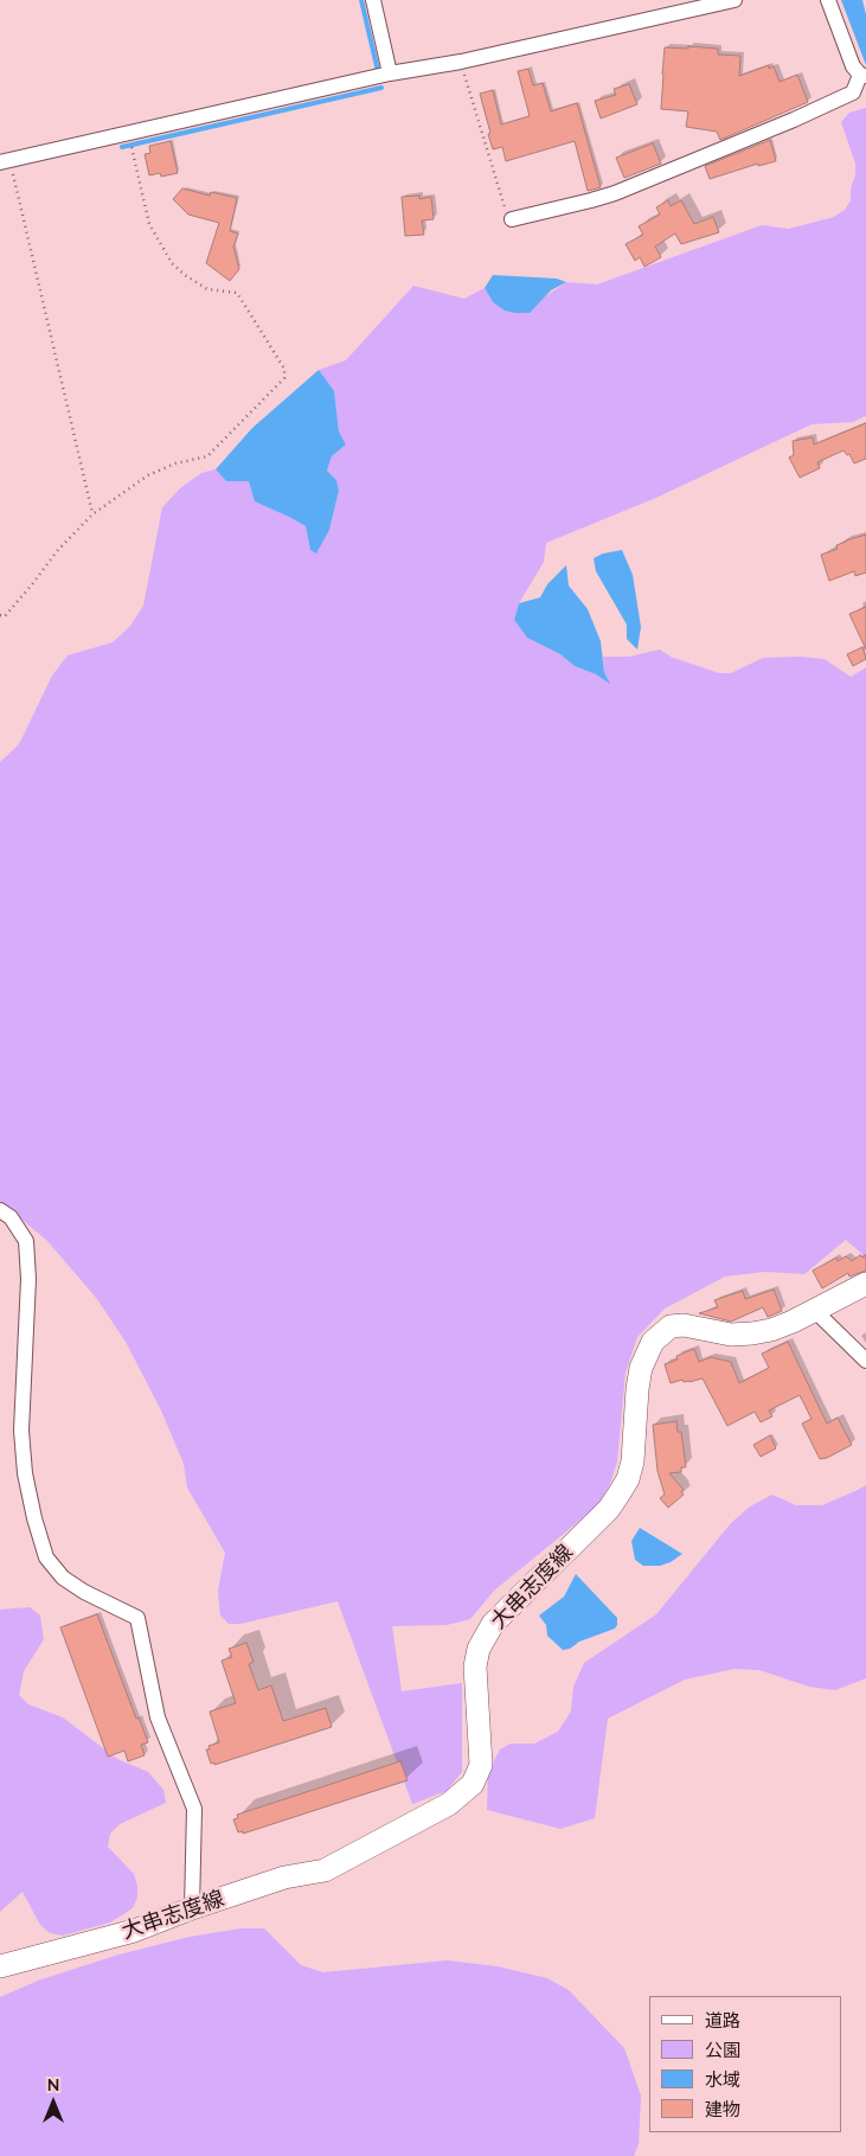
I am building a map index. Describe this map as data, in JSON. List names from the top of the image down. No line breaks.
{"streets":{"main road":["大串志度線"]},"legend":["道路","公園","水域","建物"],"north":"top"}
